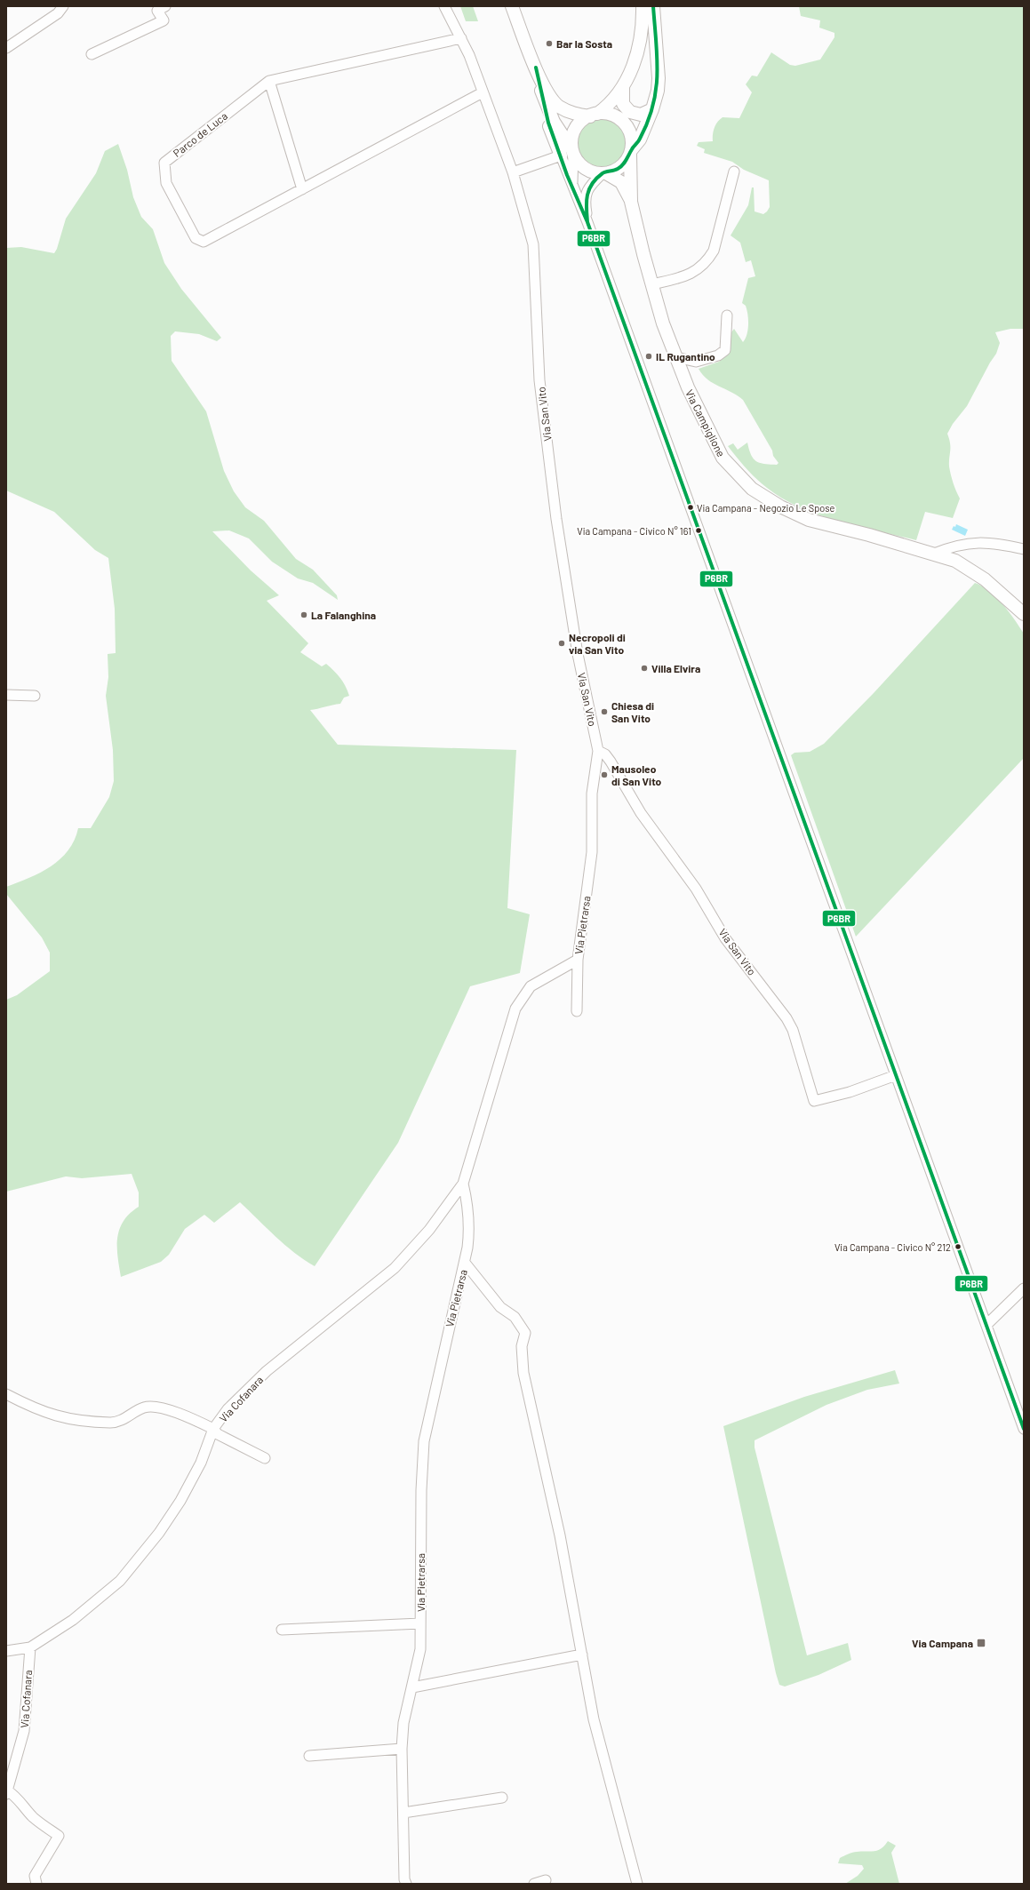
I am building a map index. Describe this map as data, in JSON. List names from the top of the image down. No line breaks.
{"streets":{"main road":["Via Campiglione"],"street":["Parco de Luca","Via San Vito","Via Pietrarsa","Via Cofanara"]},"crossings":[["Parco de Luca","Via San Vito"],["Via San Vito","Via Pietrarsa"],["Via Pietrarsa","Via Cofanara"]],"places":{"other":["Bar la Sosta","IL Rugantino","Via Campana - Negozio Le Spose","Via Campana - Civico N° 161","La Falanghina","Necropoli di via San Vito","Villa Elvira","Chiesa di San Vito","Mausoleo di San Vito","Via Campana - Civico N° 212"],"transit":["Via Campana"]},"lines":["transit line P6BR"]}
